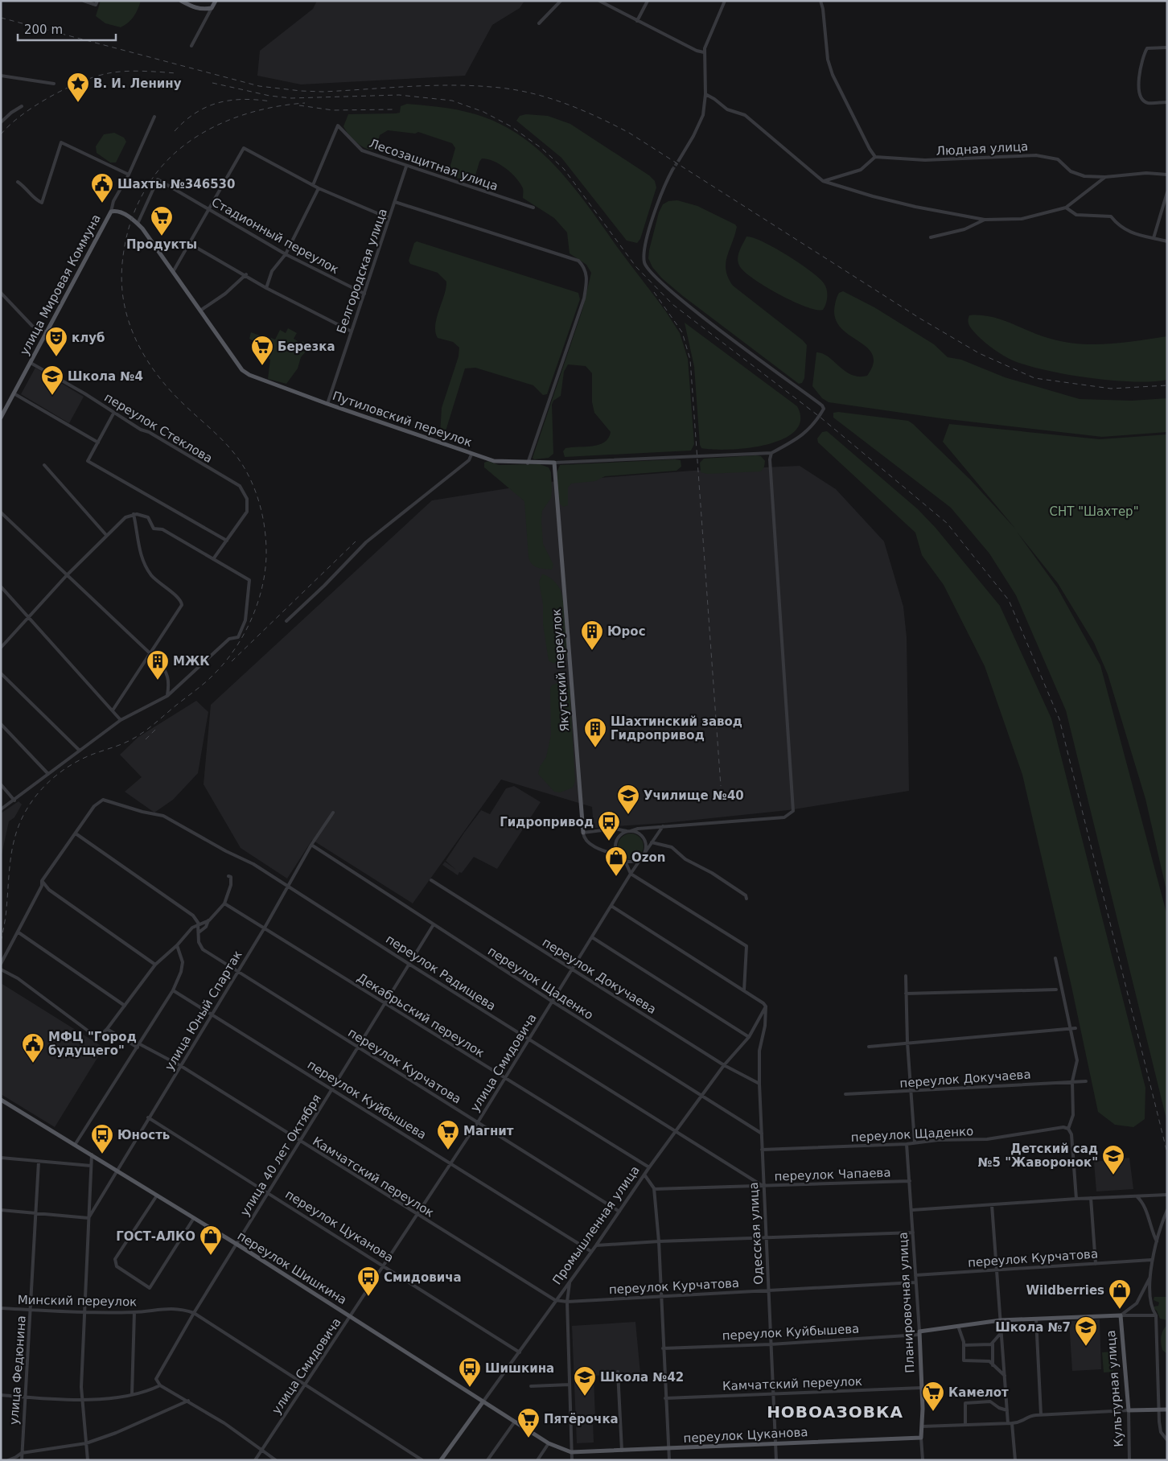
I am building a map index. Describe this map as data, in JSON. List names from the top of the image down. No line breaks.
{"streets":{"main road":["улица Мировая Коммуна","Путиловский переулок","Якутский переулок","переулок Куйбышева","Промышленная улица","переулок Цуканова","переулок Шишкина","Планировочная улица","Культурная улица"],"street":["Людная улица","Лесозащитная улица","Стадионный переулок","Белгородская улица","переулок Стеклова","переулок Радищева","переулок Докучаева","переулок Щаденко","улица Юный Спартак","Декабрьский переулок","улица Смидовича","переулок Курчатова","улица 40 лет Октября","переулок Чапаева","Камчатский переулок","Одесская улица","Минский переулок","улица Федюнина"]},"crossings":[["Лесозащитная улица","Белгородская улица"],["Стадионный переулок","Белгородская улица"],["Стадионный переулок","Путиловский переулок"],["Белгородская улица","Путиловский переулок"],["улица Мировая Коммуна","Путиловский переулок"],["улица Мировая Коммуна","переулок Стеклова"],["Путиловский переулок","Якутский переулок"],["переулок Радищева","улица Юный Спартак"],["переулок Радищева","улица Смидовича"],["переулок Радищева","улица 40 лет Октября"],["переулок Радищева","переулок Чапаева"],["переулок Радищева","Промышленная улица"],["переулок Радищева","Одесская улица"],["переулок Докучаева","улица Смидовича"],["переулок Докучаева","Промышленная улица"],["переулок Докучаева","Одесская улица"],["переулок Щаденко","улица Юный Спартак"],["переулок Щаденко","улица Смидовича"],["переулок Щаденко","улица 40 лет Октября"],["переулок Щаденко","Промышленная улица"],["переулок Щаденко","Одесская улица"],["переулок Щаденко","Планировочная улица"],["улица Юный Спартак","Декабрьский переулок"],["улица Юный Спартак","переулок Курчатова"],["улица Юный Спартак","переулок Куйбышева"],["улица Юный Спартак","Камчатский переулок"],["улица Юный Спартак","переулок Цуканова"],["улица Юный Спартак","переулок Шишкина"],["Декабрьский переулок","улица Смидовича"],["Декабрьский переулок","улица 40 лет Октября"],["Декабрьский переулок","Промышленная улица"],["улица Смидовича","переулок Курчатова"],["улица Смидовича","переулок Куйбышева"],["улица Смидовича","Камчатский переулок"],["улица Смидовича","переулок Цуканова"],["улица Смидовича","переулок Шишкина"],["улица Смидовича","Минский переулок"],["переулок Курчатова","улица 40 лет Октября"],["переулок Курчатова","Камчатский переулок"],["переулок Курчатова","Промышленная улица"],["переулок Курчатова","Одесская улица"],["переулок Курчатова","Планировочная улица"],["переулок Куйбышева","улица 40 лет Октября"],["переулок Куйбышева","Промышленная улица"],["переулок Куйбышева","Одесская улица"],["переулок Куйбышева","Планировочная улица"],["переулок Куйбышева","Культурная улица"],["улица 40 лет Октября","Камчатский переулок"],["улица 40 лет Октября","переулок Цуканова"],["улица 40 лет Октября","переулок Шишкина"],["улица 40 лет Октября","Минский переулок"],["переулок Чапаева","Одесская улица"],["переулок Чапаева","Планировочная улица"],["Камчатский переулок","Промышленная улица"],["Камчатский переулок","Одесская улица"],["Камчатский переулок","Планировочная улица"],["Промышленная улица","переулок Цуканова"],["Промышленная улица","Одесская улица"],["Промышленная улица","переулок Шишкина"],["переулок Цуканова","Одесская улица"],["переулок Цуканова","переулок Шишкина"],["переулок Цуканова","Планировочная улица"],["Минский переулок","улица Федюнина"]],"districts":["НОВОАЗОВКА"],"parks":["СНТ \"Шахтер\""],"places":{"place":["В. И. Ленину"],"public building":["Шахты №346530","МФЦ \"Город будущего\""],"supermarket":["Продукты","Березка","Магнит","Камелот","Пятёрочка"],"theatre":["клуб"],"school or university":["Школа №4","Училище №40","Детский сад №5 \"Жаворонок\"","Школа №7","Школа №42"],"building":["Юрос","МЖК","Шахтинский завод Гидропривод"],"bus stop":["Гидропривод","Юность","Смидовича","Шишкина"],"shop":["Ozon","ГОСТ-АЛКО","Wildberries"]},"scale_bar":"200 m"}
